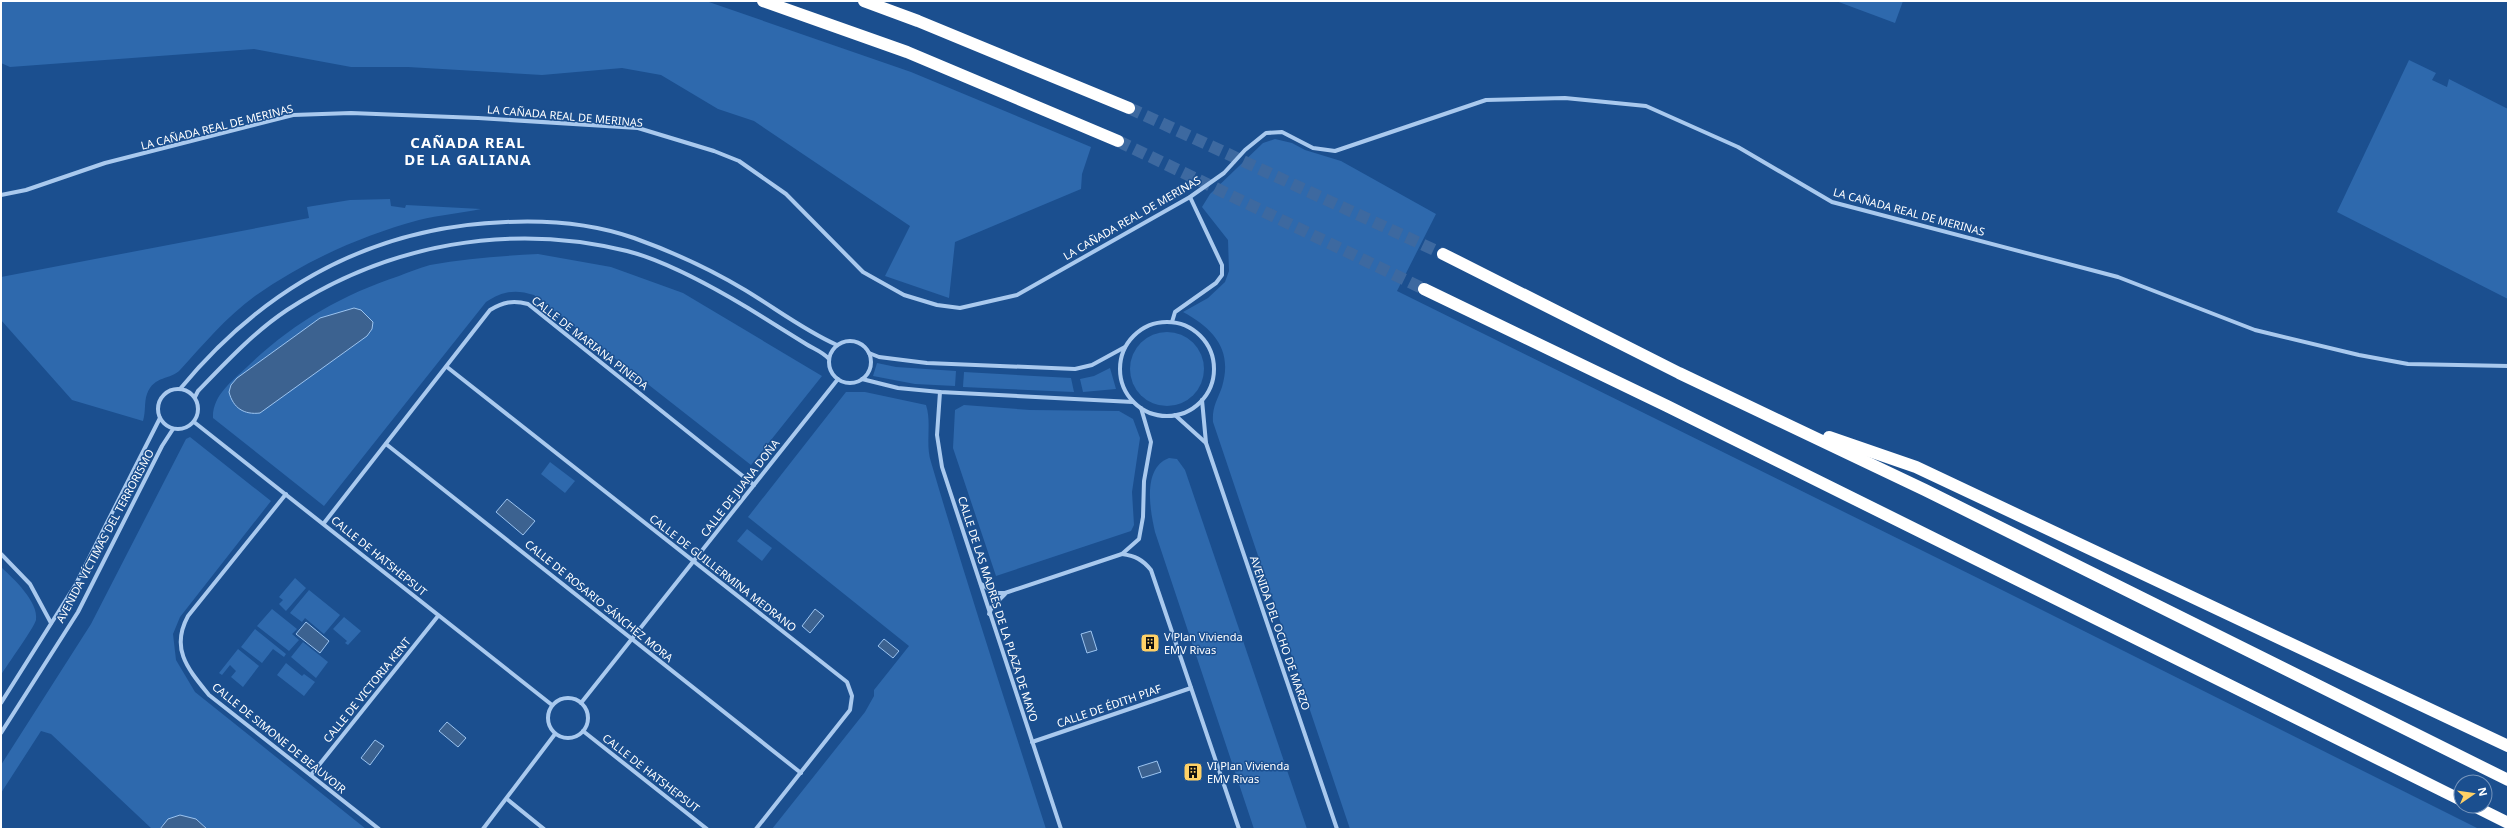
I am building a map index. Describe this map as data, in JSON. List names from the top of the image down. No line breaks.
{"streets":{"street":["LA CAÑADA REAL DE MERINAS","CALLE DE MARIANA PINEDA","CALLE DE JUANA DOÑA","AVENIDA VÍCTIMAS DEL TERRORISMO","CALLE DE HATSHEPSUT","CALLE DE GUILLERMINA MEDRANO","CALLE DE ROSARIO SÁNCHEZ MORA","CALLE DE LAS MADRES DE LA PLAZA DE MAYO","AVENIDA DEL OCHO DE MARZO","CALLE DE VICTORIA KENT","CALLE DE ÉDITH PIAF","CALLE DE SIMONE DE BEAUVOIR"]},"crossings":[["CALLE DE MARIANA PINEDA","CALLE DE JUANA DOÑA"],["CALLE DE MARIANA PINEDA","CALLE DE HATSHEPSUT"],["CALLE DE MARIANA PINEDA","CALLE DE GUILLERMINA MEDRANO"],["CALLE DE MARIANA PINEDA","CALLE DE ROSARIO SÁNCHEZ MORA"],["CALLE DE JUANA DOÑA","CALLE DE HATSHEPSUT"],["CALLE DE JUANA DOÑA","CALLE DE GUILLERMINA MEDRANO"],["CALLE DE JUANA DOÑA","CALLE DE ROSARIO SÁNCHEZ MORA"],["AVENIDA VÍCTIMAS DEL TERRORISMO","CALLE DE HATSHEPSUT"],["CALLE DE HATSHEPSUT","CALLE DE VICTORIA KENT"],["CALLE DE HATSHEPSUT","CALLE DE SIMONE DE BEAUVOIR"],["CALLE DE GUILLERMINA MEDRANO","CALLE DE ROSARIO SÁNCHEZ MORA"],["CALLE DE LAS MADRES DE LA PLAZA DE MAYO","CALLE DE ÉDITH PIAF"],["CALLE DE VICTORIA KENT","CALLE DE SIMONE DE BEAUVOIR"]],"districts":["CAÑADA REAL DE LA GALIANA"],"places":{"building":["V Plan Vivienda EMV Rivas","VI Plan Vivienda EMV Rivas"]},"north":"right"}
